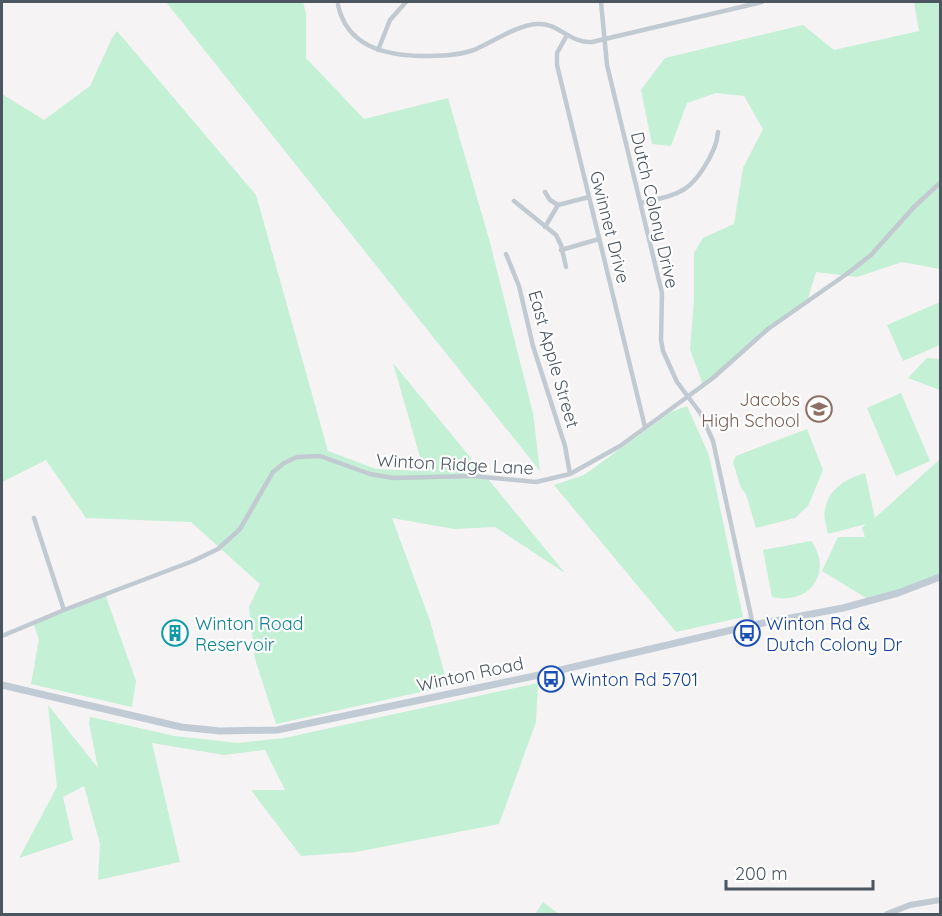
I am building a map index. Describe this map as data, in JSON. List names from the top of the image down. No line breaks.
{"streets":{"main road":["Winton Road"],"street":["Dutch Colony Drive","Gwinnet Drive","East Apple Street","Winton Ridge Lane"]},"crossings":[["Dutch Colony Drive","Winton Ridge Lane"],["Dutch Colony Drive","Winton Road"],["Gwinnet Drive","Winton Ridge Lane"],["East Apple Street","Winton Ridge Lane"]],"places":{"school or university":["Jacobs High School"],"building":["Winton Road Reservoir"],"bus stop":["Winton Rd & Dutch Colony Dr","Winton Rd 5701"]},"scale_bar":"200 m"}
